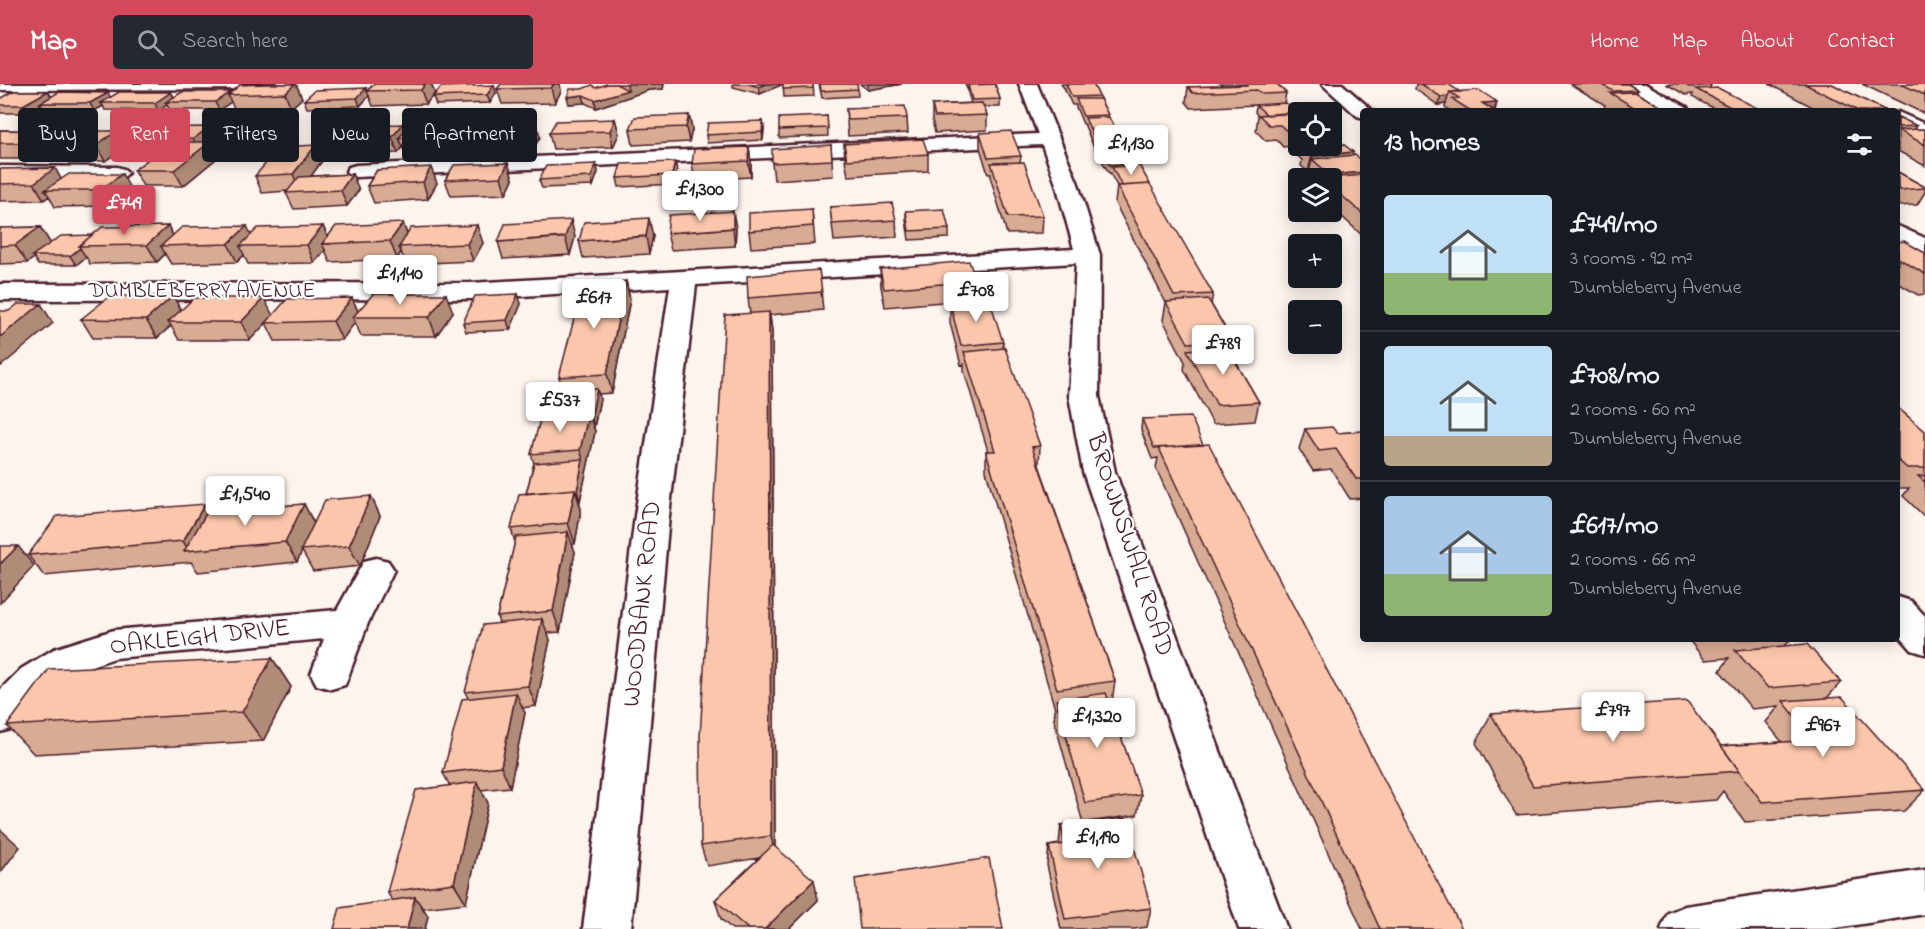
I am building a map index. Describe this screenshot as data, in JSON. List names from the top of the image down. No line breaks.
{"streets":{"street":["DUMBLEBERRY AVENUE","BROWNSWALL ROAD","WOODBANK ROAD","OAKLEIGH DRIVE"]},"crossings":[["DUMBLEBERRY AVENUE","BROWNSWALL ROAD"],["DUMBLEBERRY AVENUE","WOODBANK ROAD"]],"page":{"header":"Map","search":"Search here","nav":["Home","Map","About","Contact"],"map_buttons":["+","−"],"chip":["Buy","Rent","Filters","New","Apartment"],"heading":"13 homes","price":["£1,130","£1,300","£749","£1,140","£708","£617","£789","£537","£1,540","£797","£1,320","£967","£1,190"],"list":[{"name":"£749/mo","note":"3 rooms · 92 m² · Dumbleberry Avenue"},{"name":"£708/mo","note":"2 rooms · 60 m² · Dumbleberry Avenue"},{"name":"£617/mo","note":"2 rooms · 66 m² · Dumbleberry Avenue"}]}}
